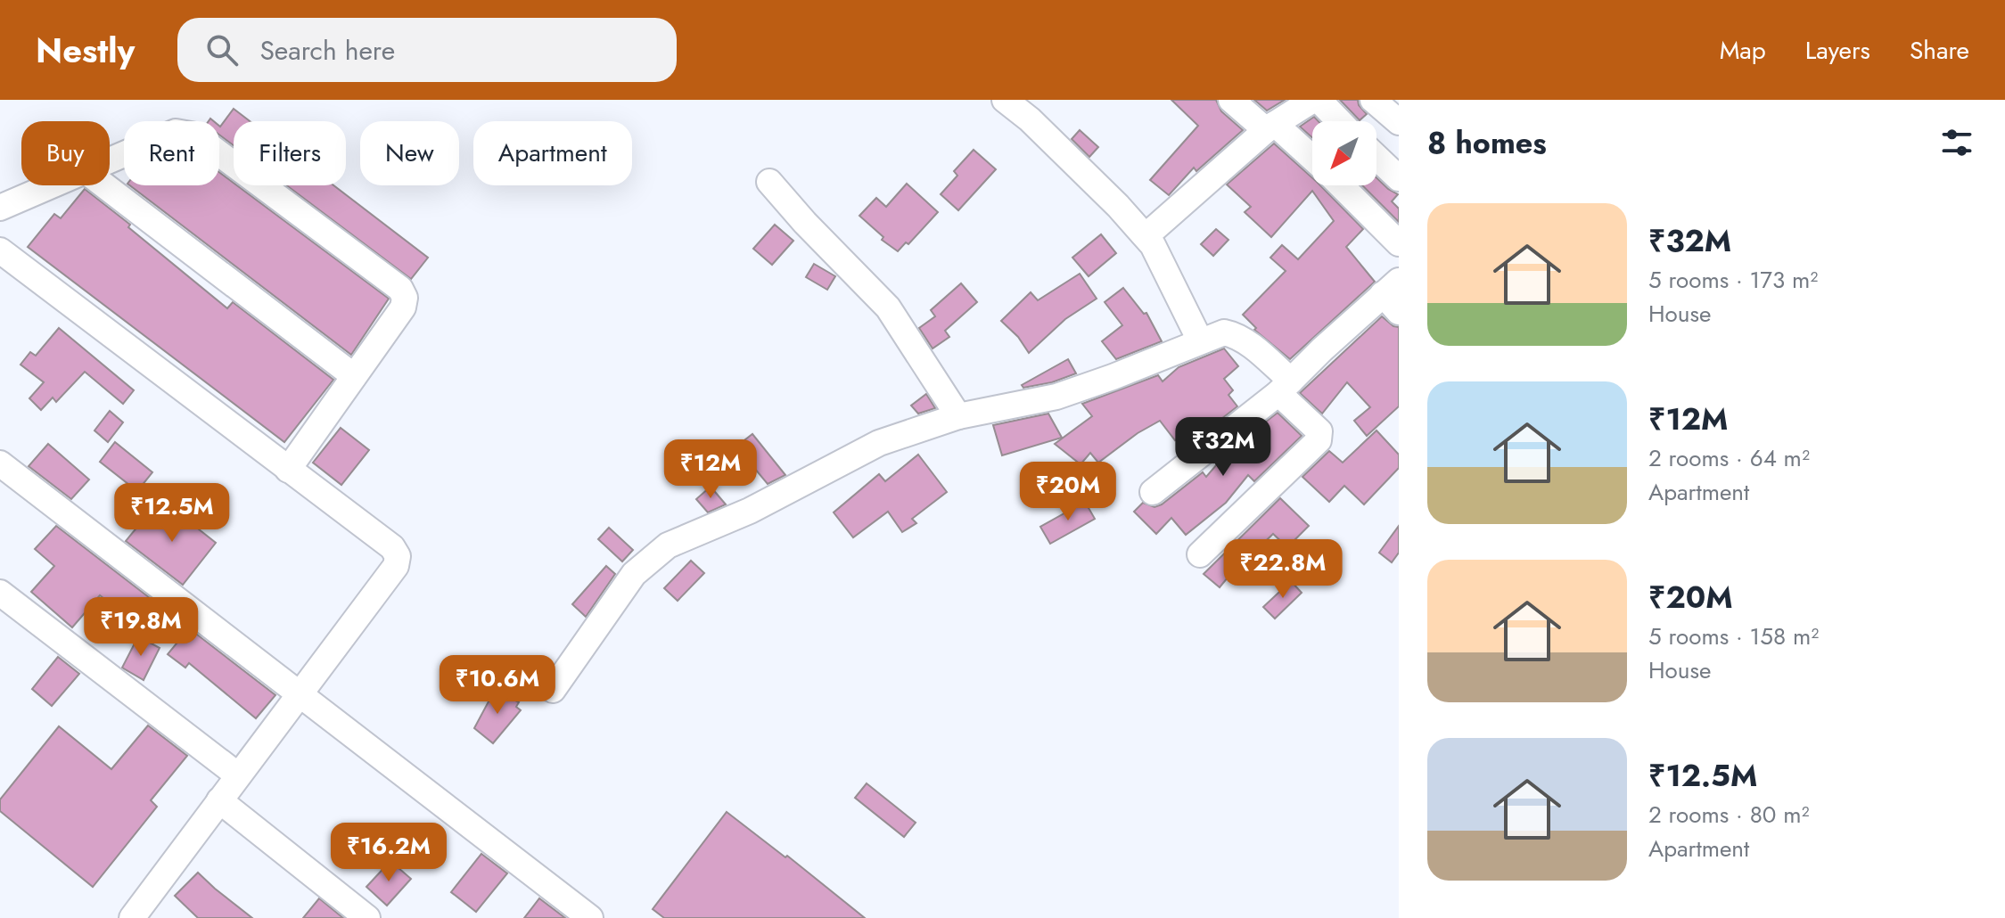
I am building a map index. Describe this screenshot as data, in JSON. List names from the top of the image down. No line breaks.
{"north":"bottom left","page":{"header":"Nestly","search":"Search here","nav":["Map","Layers","Share"],"heading":"8 homes","chip":["Buy","Rent","Filters","New","Apartment"],"list":[{"name":"₹32M","note":"5 rooms · 173 m² · House"},{"name":"₹12M","note":"2 rooms · 64 m² · Apartment"},{"name":"₹20M","note":"5 rooms · 158 m² · House"},{"name":"₹12.5M","note":"2 rooms · 80 m² · Apartment"}],"price":["₹32M","₹12M","₹20M","₹12.5M","₹22.8M","₹19.8M","₹10.6M","₹16.2M"]}}
